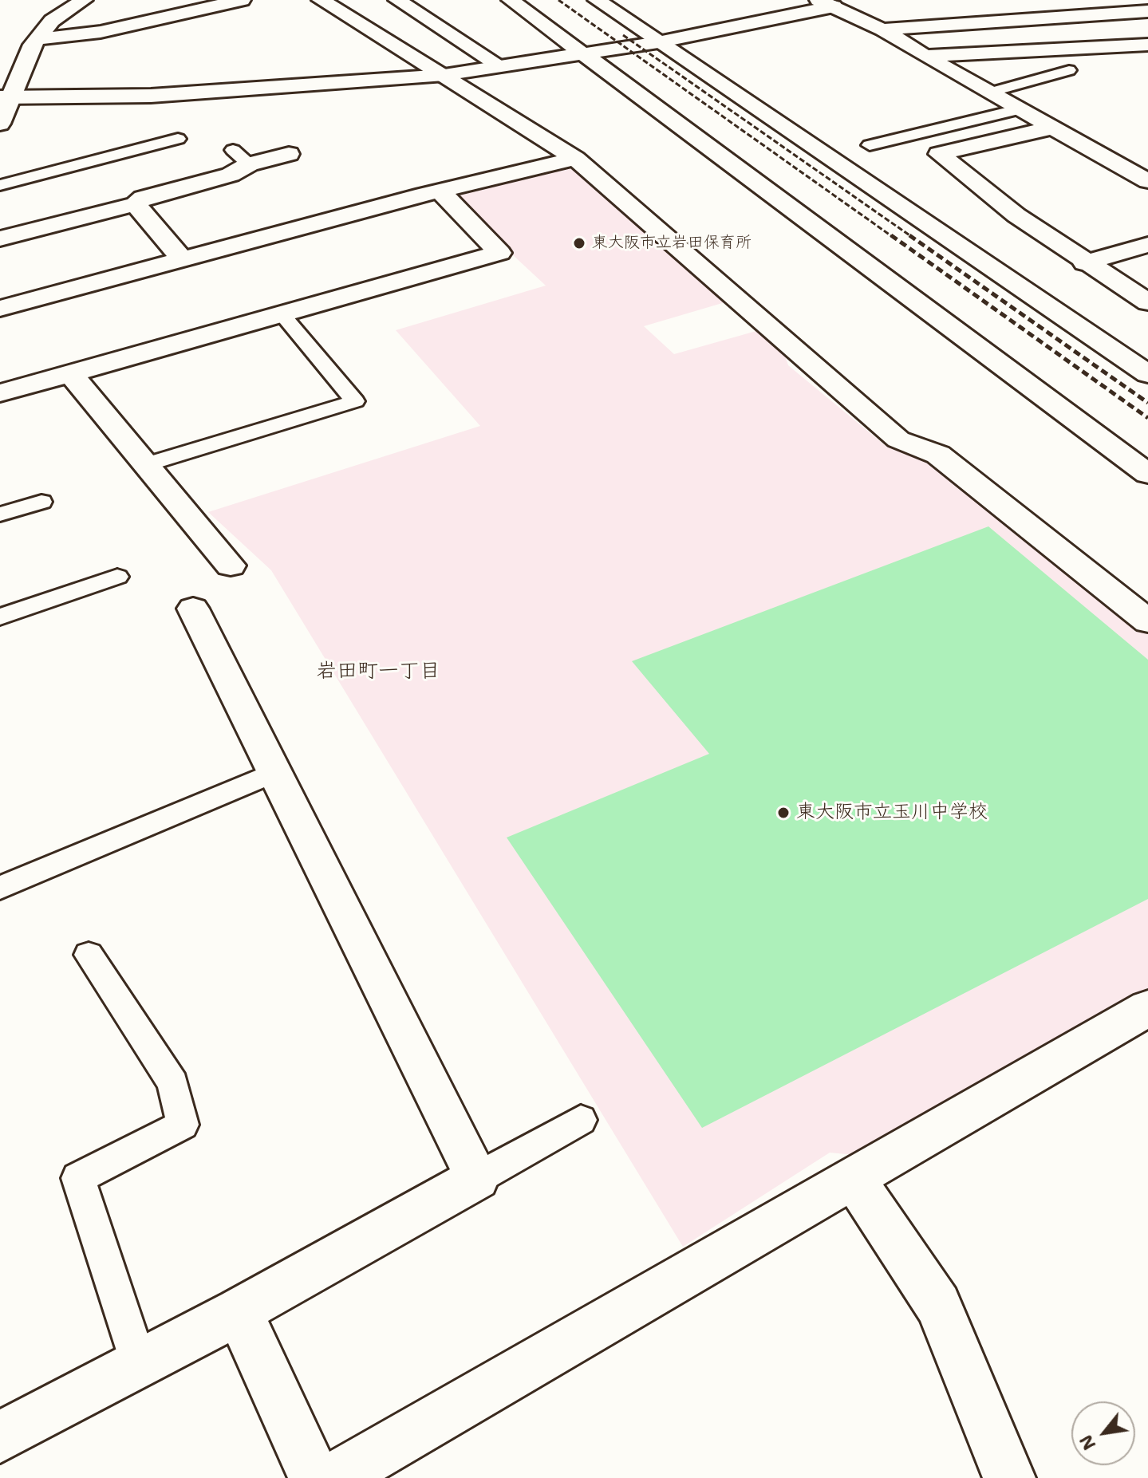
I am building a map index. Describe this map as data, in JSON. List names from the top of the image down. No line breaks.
{"districts":["岩田町一丁目"],"places":["東大阪市立岩田保育所","東大阪市立玉川中学校"],"north":"bottom left"}
